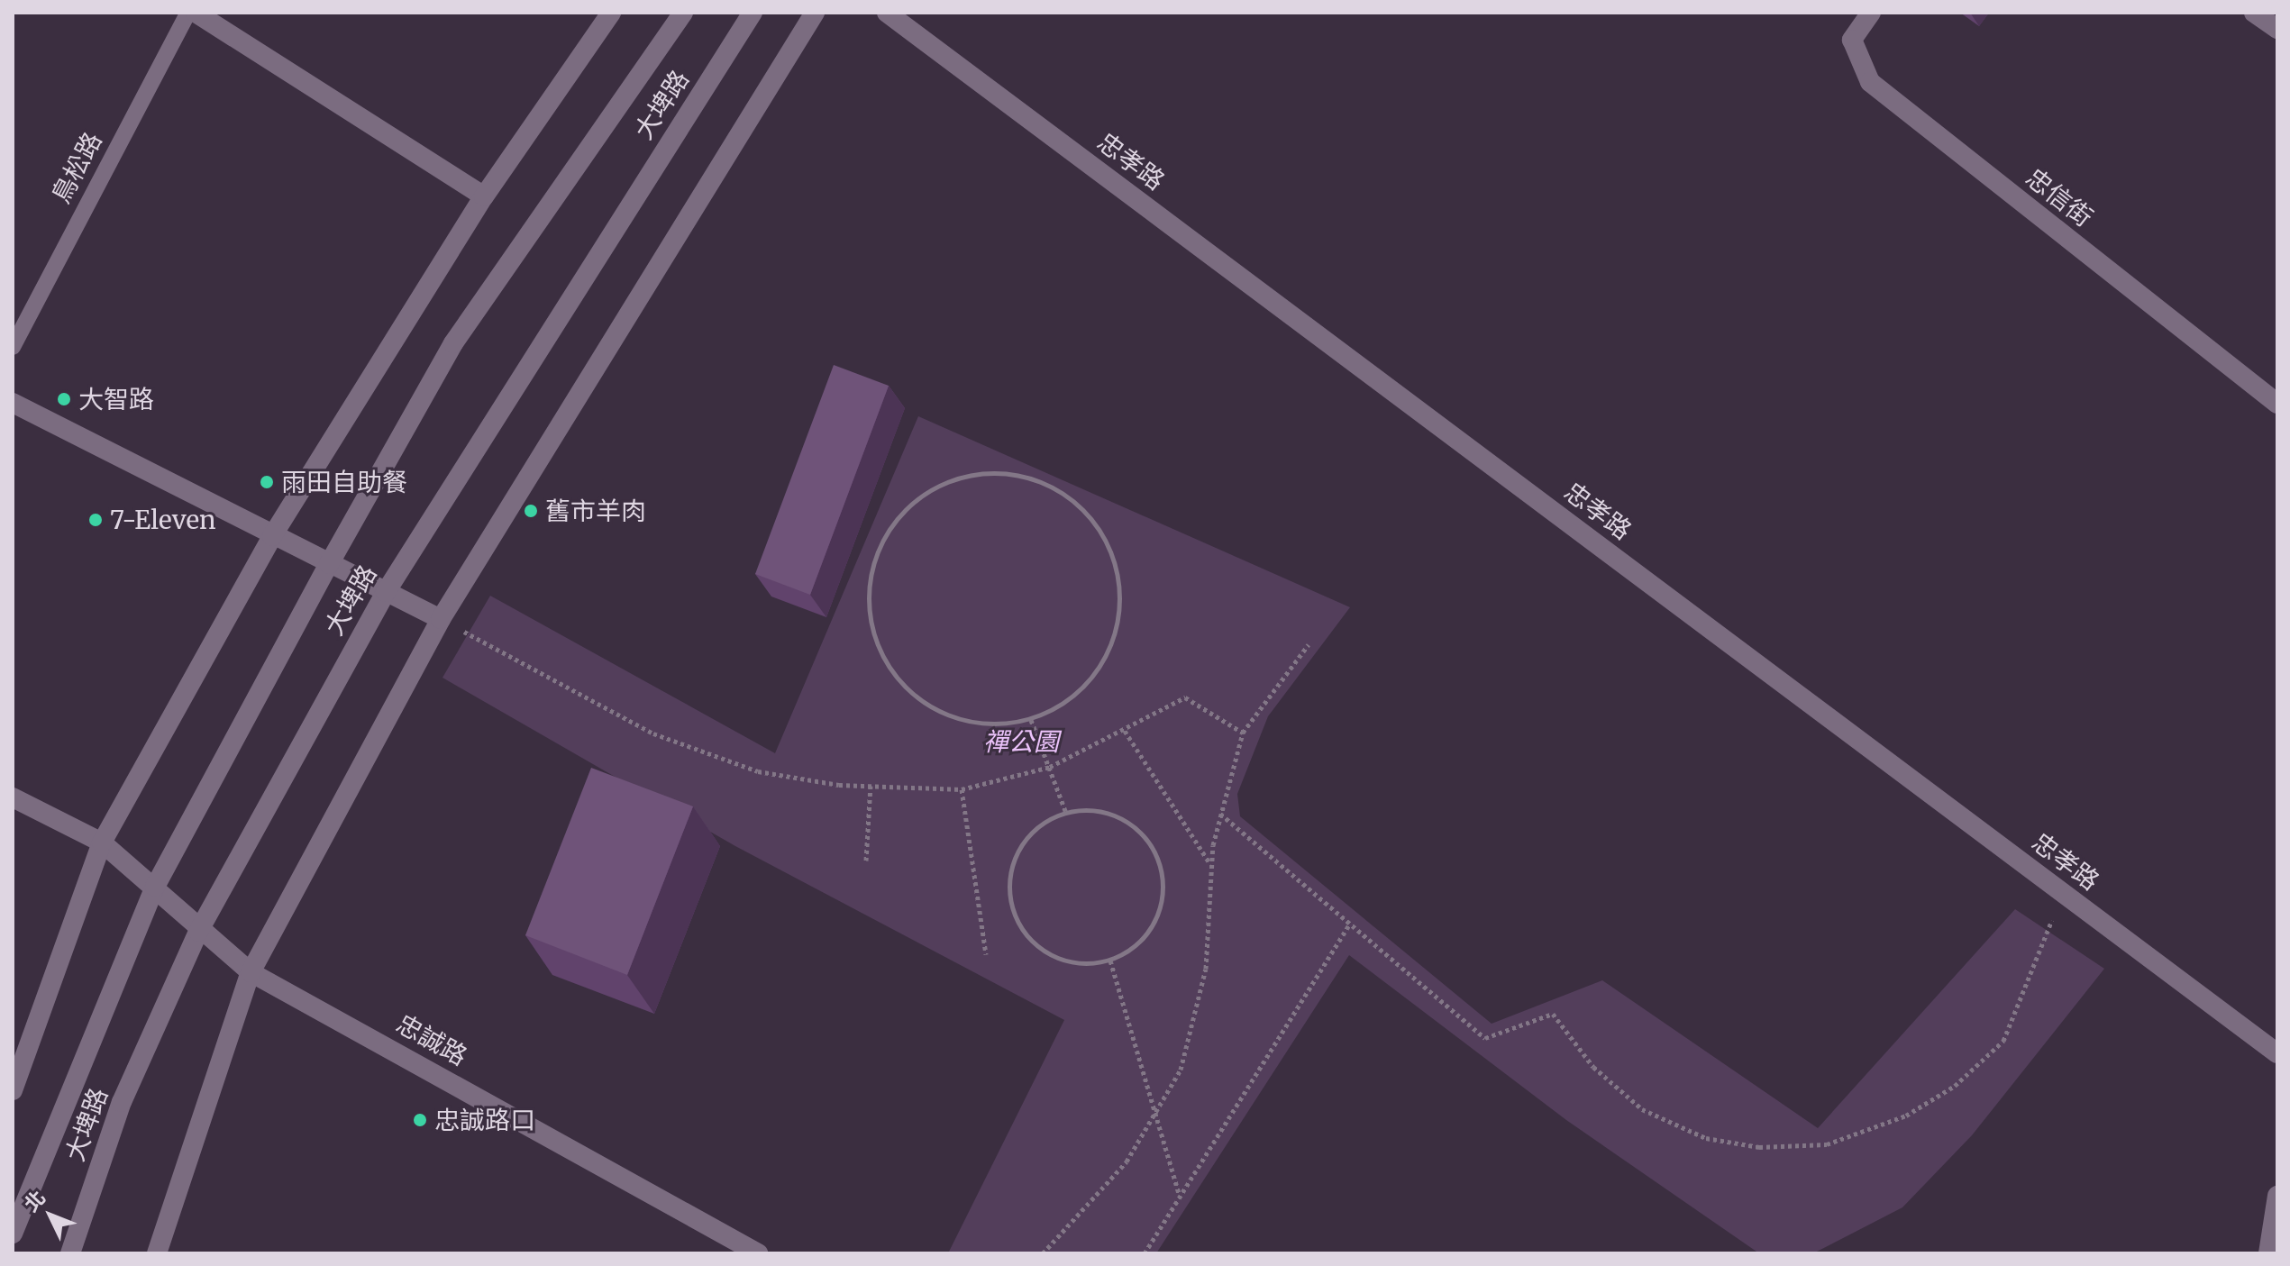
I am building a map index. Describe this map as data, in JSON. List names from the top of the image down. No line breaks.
{"streets":{"street":["大埤路","忠孝路","忠信街","忠誠路"],"lane":["鳥松路"]},"crossings":[["大埤路","忠誠路"]],"parks":["禪公園"],"places":["大智路","雨田自助餐","舊市羊肉","7-Eleven","忠誠路口"],"north":"top left"}
